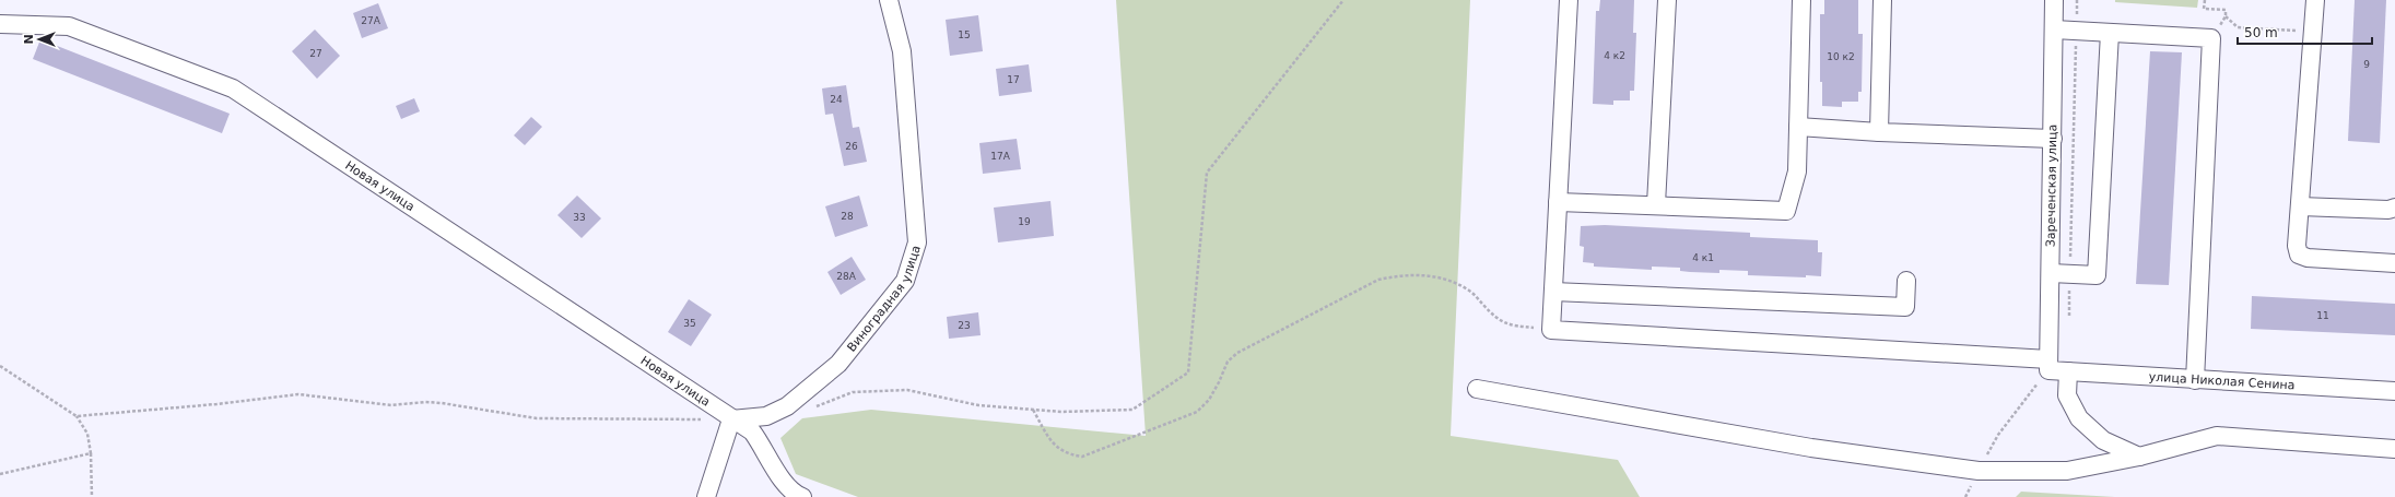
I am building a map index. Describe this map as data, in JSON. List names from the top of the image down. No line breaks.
{"streets":{"street":["Зареченская улица","Новая улица","Виноградная улица","улица Николая Сенина"]},"crossings":[["Зареченская улица","улица Николая Сенина"],["Новая улица","Виноградная улица"]],"house_numbers":["27А","15","27","4 к2","10 к2","9","17","24","26","17А","28","33","19","4 к1","28А","11","35","23"],"scale_bar":"50 m","north":"left"}
